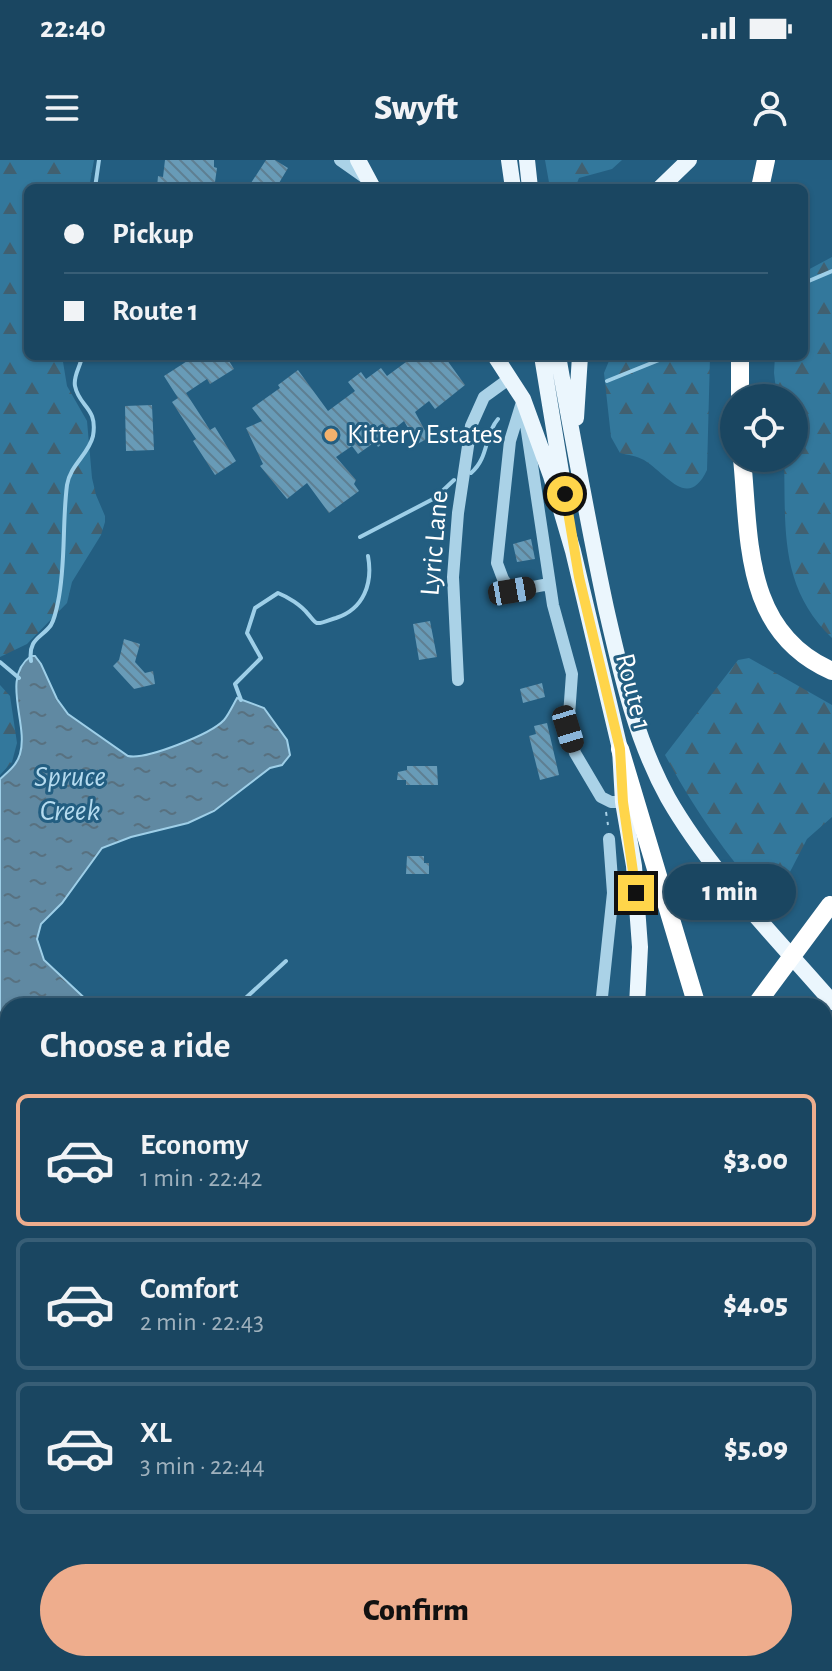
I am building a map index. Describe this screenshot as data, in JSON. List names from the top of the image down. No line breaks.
{"streets":{"main road":["Route 1"],"street":["Lyric Lane"]},"crossings":[["Lyric Lane","Route 1"]],"water":["Spruce Creek"],"places":["Kittery Estates"],"page":{"status":"22:40","header":"Swyft","banner":["Pickup","Route 1"],"bubble":"1 min","heading":"Choose a ride","list":[{"name":"Economy","note":"1 min · 22:42","value":"$3.00"},{"name":"Comfort","note":"2 min · 22:43","value":"$4.05"},{"name":"XL","note":"3 min · 22:44","value":"$5.09"}],"buttons":"Confirm"}}
